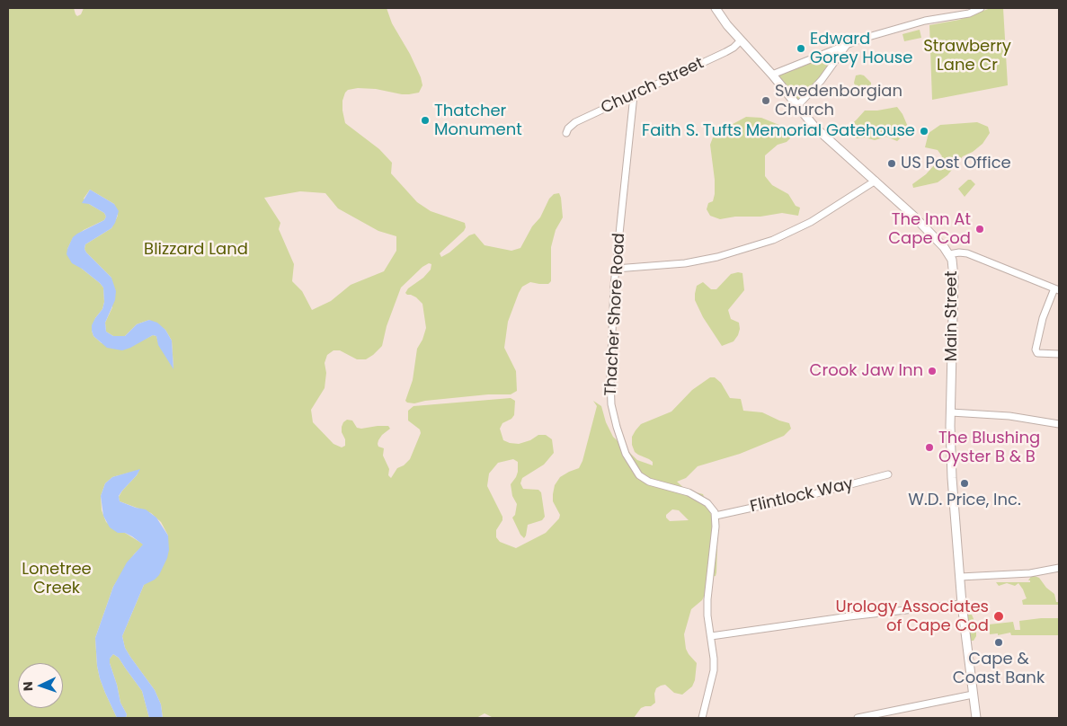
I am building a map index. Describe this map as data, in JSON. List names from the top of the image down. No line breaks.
{"streets":{"main road":["Main Street"],"street":["Church Street","Thacher Shore Road","Flintlock Way"]},"crossings":[["Church Street","Thacher Shore Road"],["Church Street","Main Street"],["Thacher Shore Road","Flintlock Way"]],"parks":["Strawberry Lane Cr","Blizzard Land","Lonetree Creek"],"places":["Edward Gorey House","Swedenborgian Church","Thatcher Monument","Faith S. Tufts Memorial Gatehouse","US Post Office","The Inn At Cape Cod","Crook Jaw Inn","The Blushing Oyster B & B","W.D. Price, Inc.","Urology Associates of Cape Cod","Cape & Coast Bank"],"north":"left"}
